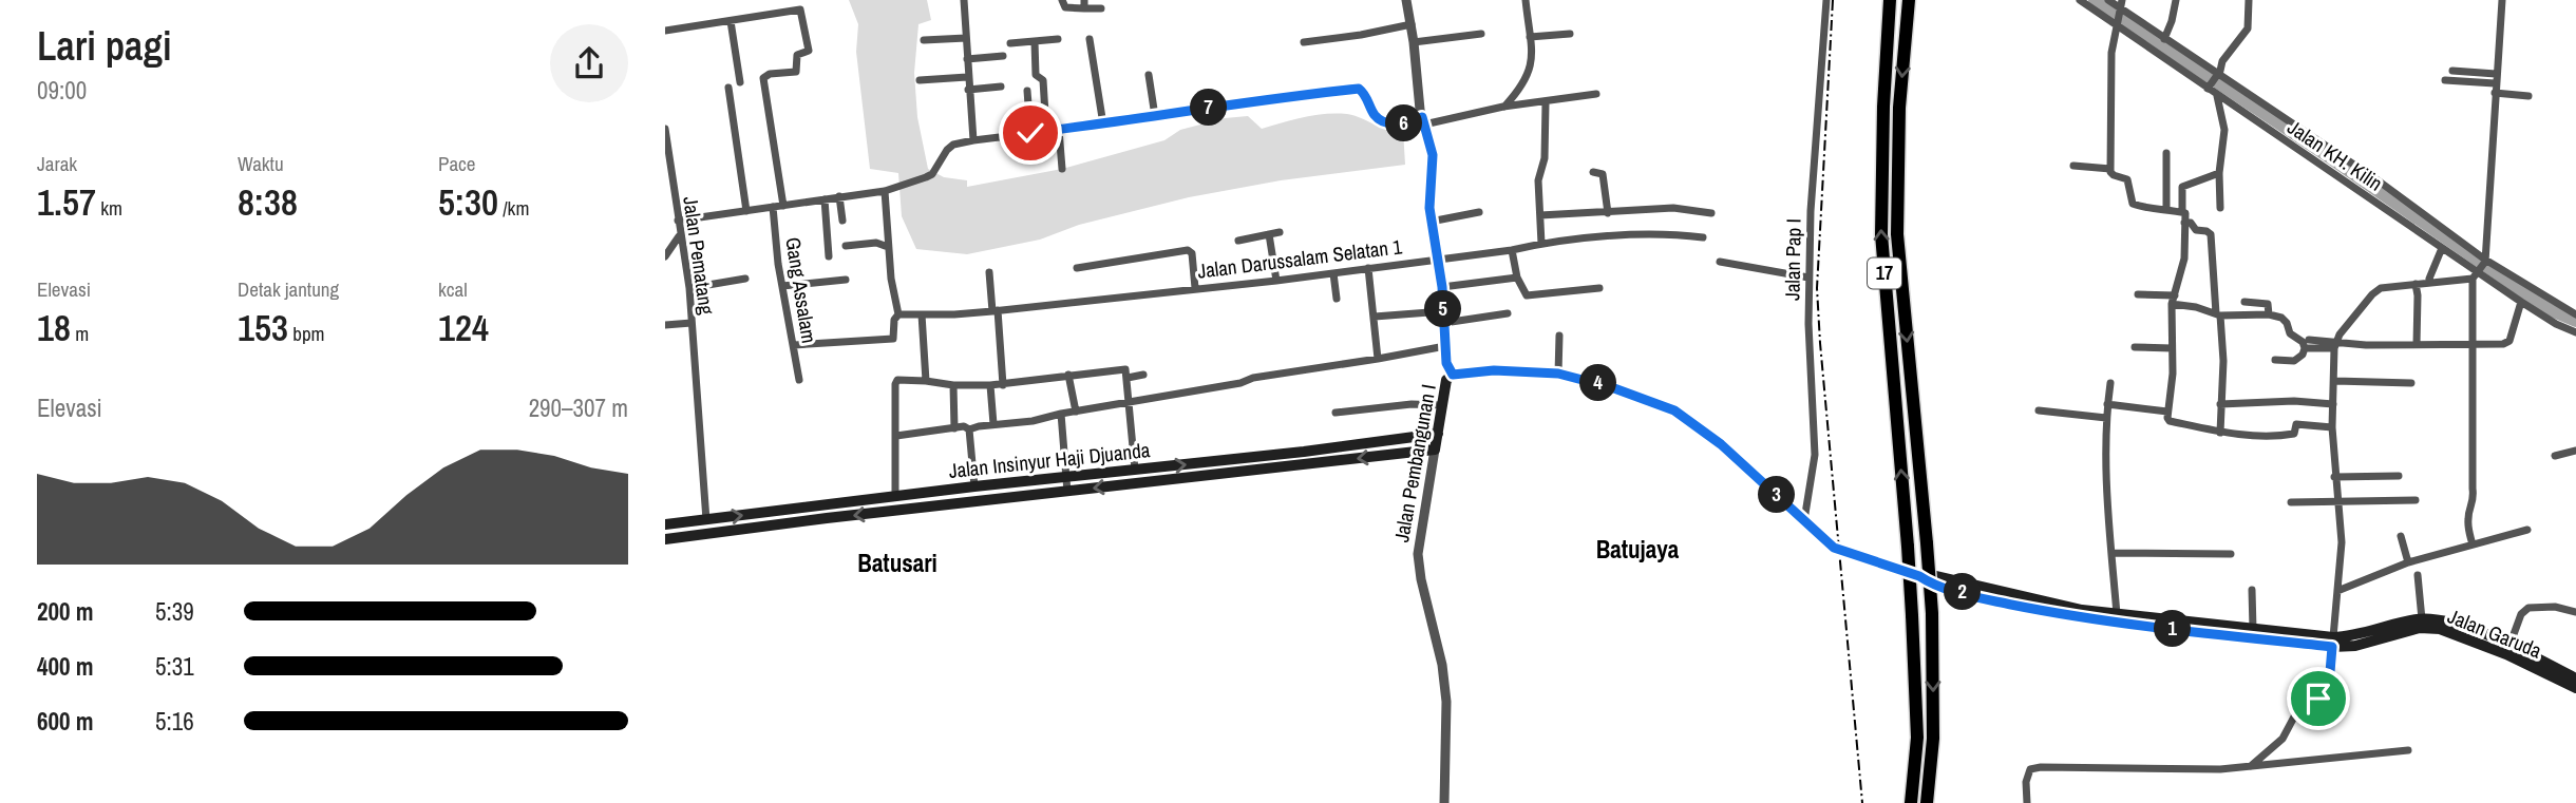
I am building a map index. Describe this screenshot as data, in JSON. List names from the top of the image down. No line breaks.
{"streets":{"highway":["17"],"main road":["Jalan Insinyur Haji Djuanda","Jalan Pembangunan I","Jalan Garuda"],"street":["Jalan KH. Kilin","Jalan Pematang","Jalan Darussalam Selatan 1","Jalan Pap I","Gang Assalam"]},"crossings":[["Jalan Pematang","Jalan Insinyur Haji Djuanda"],["Jalan Darussalam Selatan 1","Jalan Pembangunan I"],["Jalan Pap I","Jalan Garuda"],["Jalan Insinyur Haji Djuanda","Jalan Pembangunan I"],["Jalan Pembangunan I","Jalan Garuda"]],"districts":["Batujaya","Batusari"],"page":{"heading":["Lari pagi","09:00"],"pins":["7","6","5","4","3","2","1"],"stats":[["Jarak","1.57 km"],["Waktu","8:38"],["Pace","5:30 /km"],["Elevasi","18 m"],["Detak jantung","153 bpm"],["kcal","124"]],"chart":["Elevasi","290–307 m"],"list":[{"name":"200 m","note":"5:39"},{"name":"400 m","note":"5:31"},{"name":"600 m","note":"5:16"}]}}
